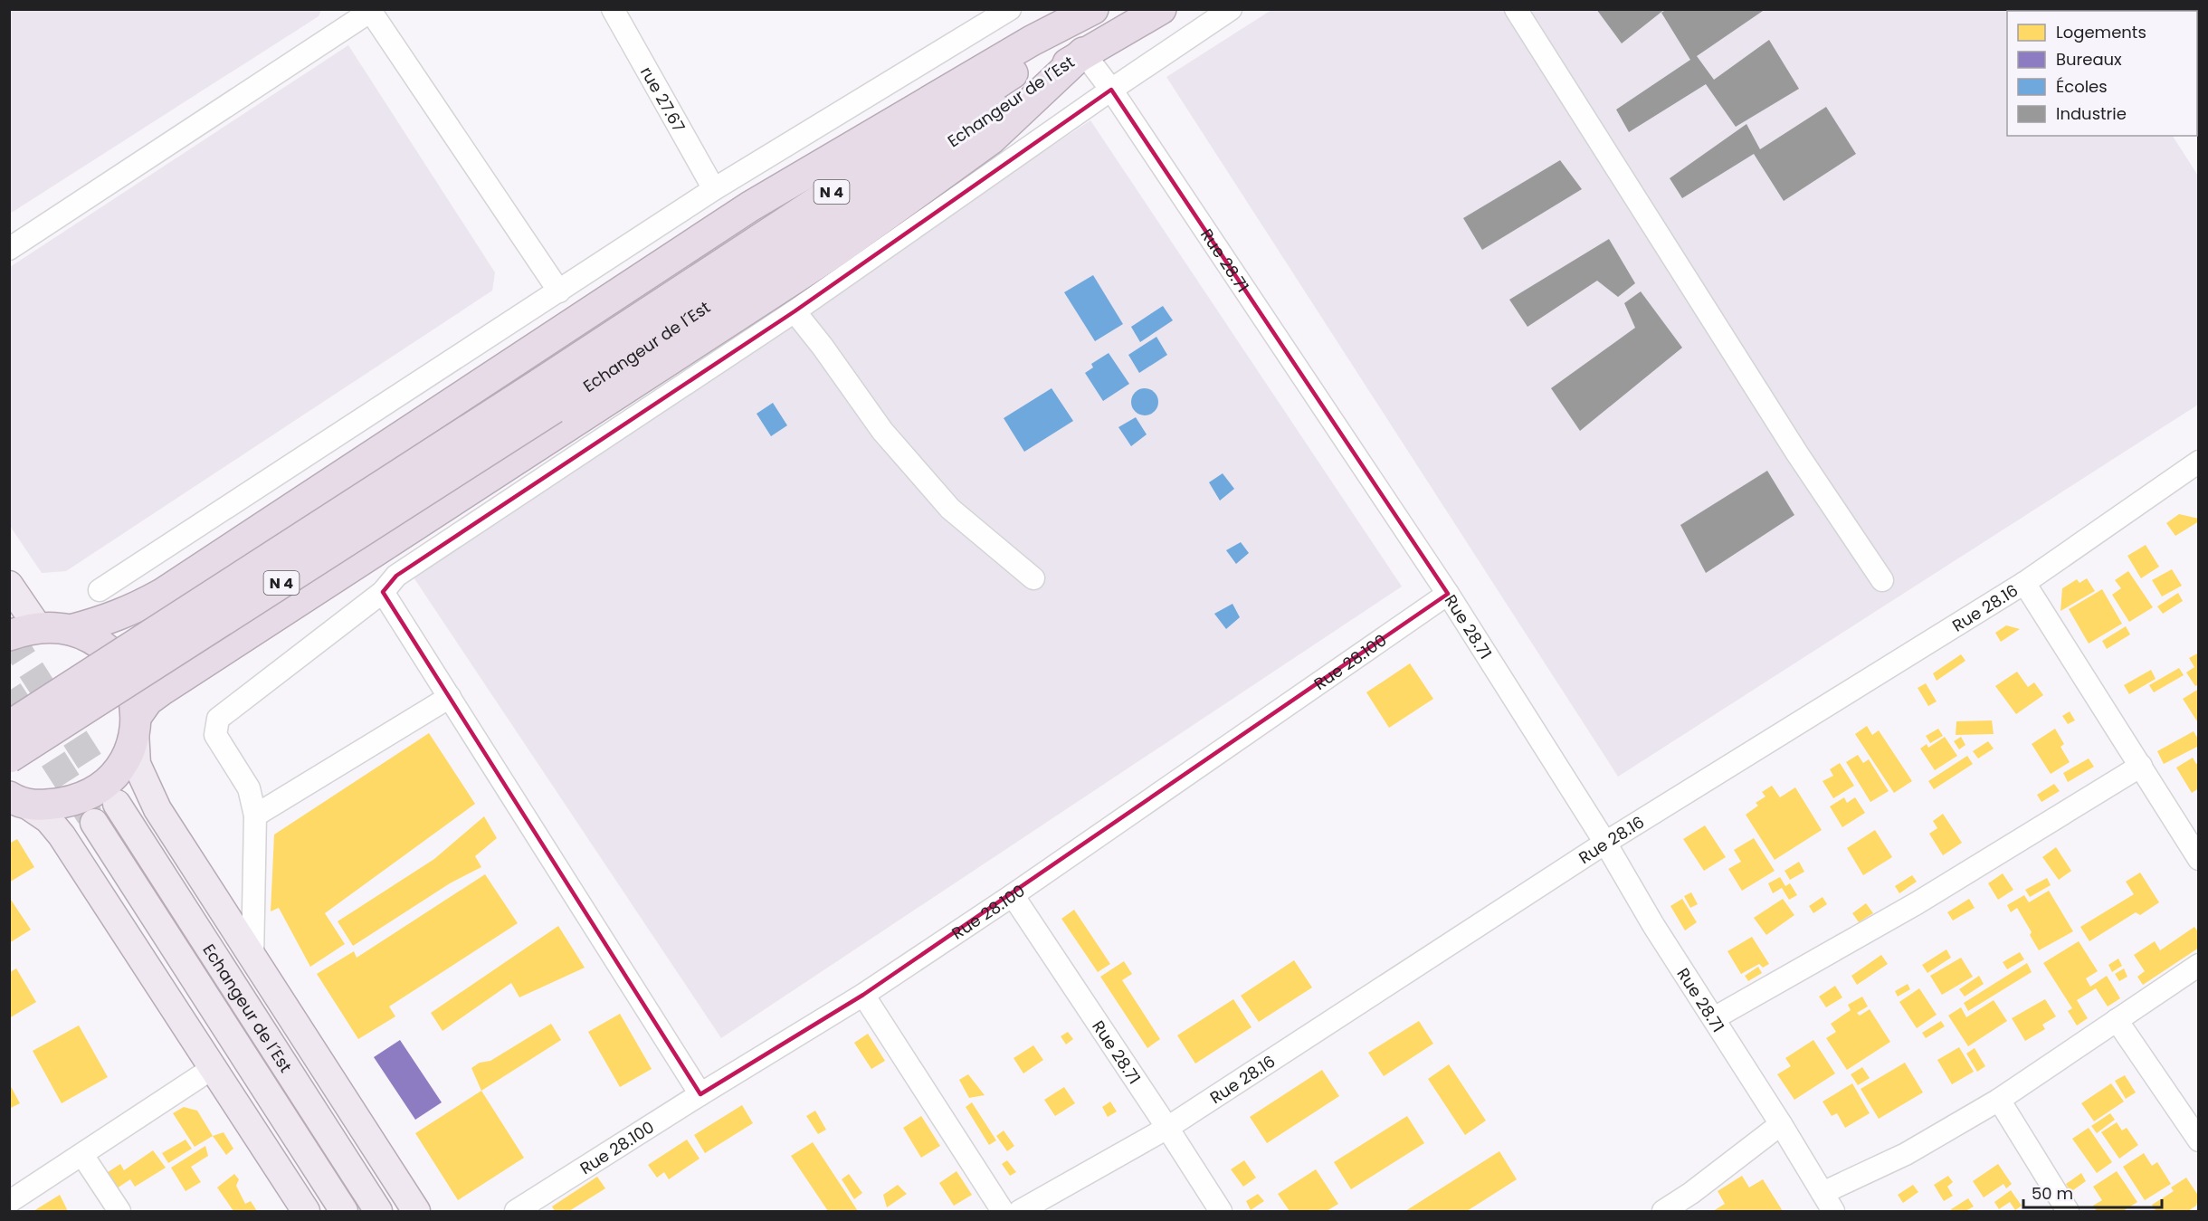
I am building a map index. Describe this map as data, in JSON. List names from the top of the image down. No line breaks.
{"streets":{"highway":["Echangeur de l´Est","N 4"],"street":["rue 27.67","Rue 28.71","Rue 28.16","Rue 28.100"]},"crossings":[["Echangeur de l´Est","Rue 28.71"],["Rue 28.71","Rue 28.16"],["Rue 28.71","Rue 28.100"]],"legend":["Logements","Bureaux","Écoles","Industrie"],"scale_bar":"50 m"}
